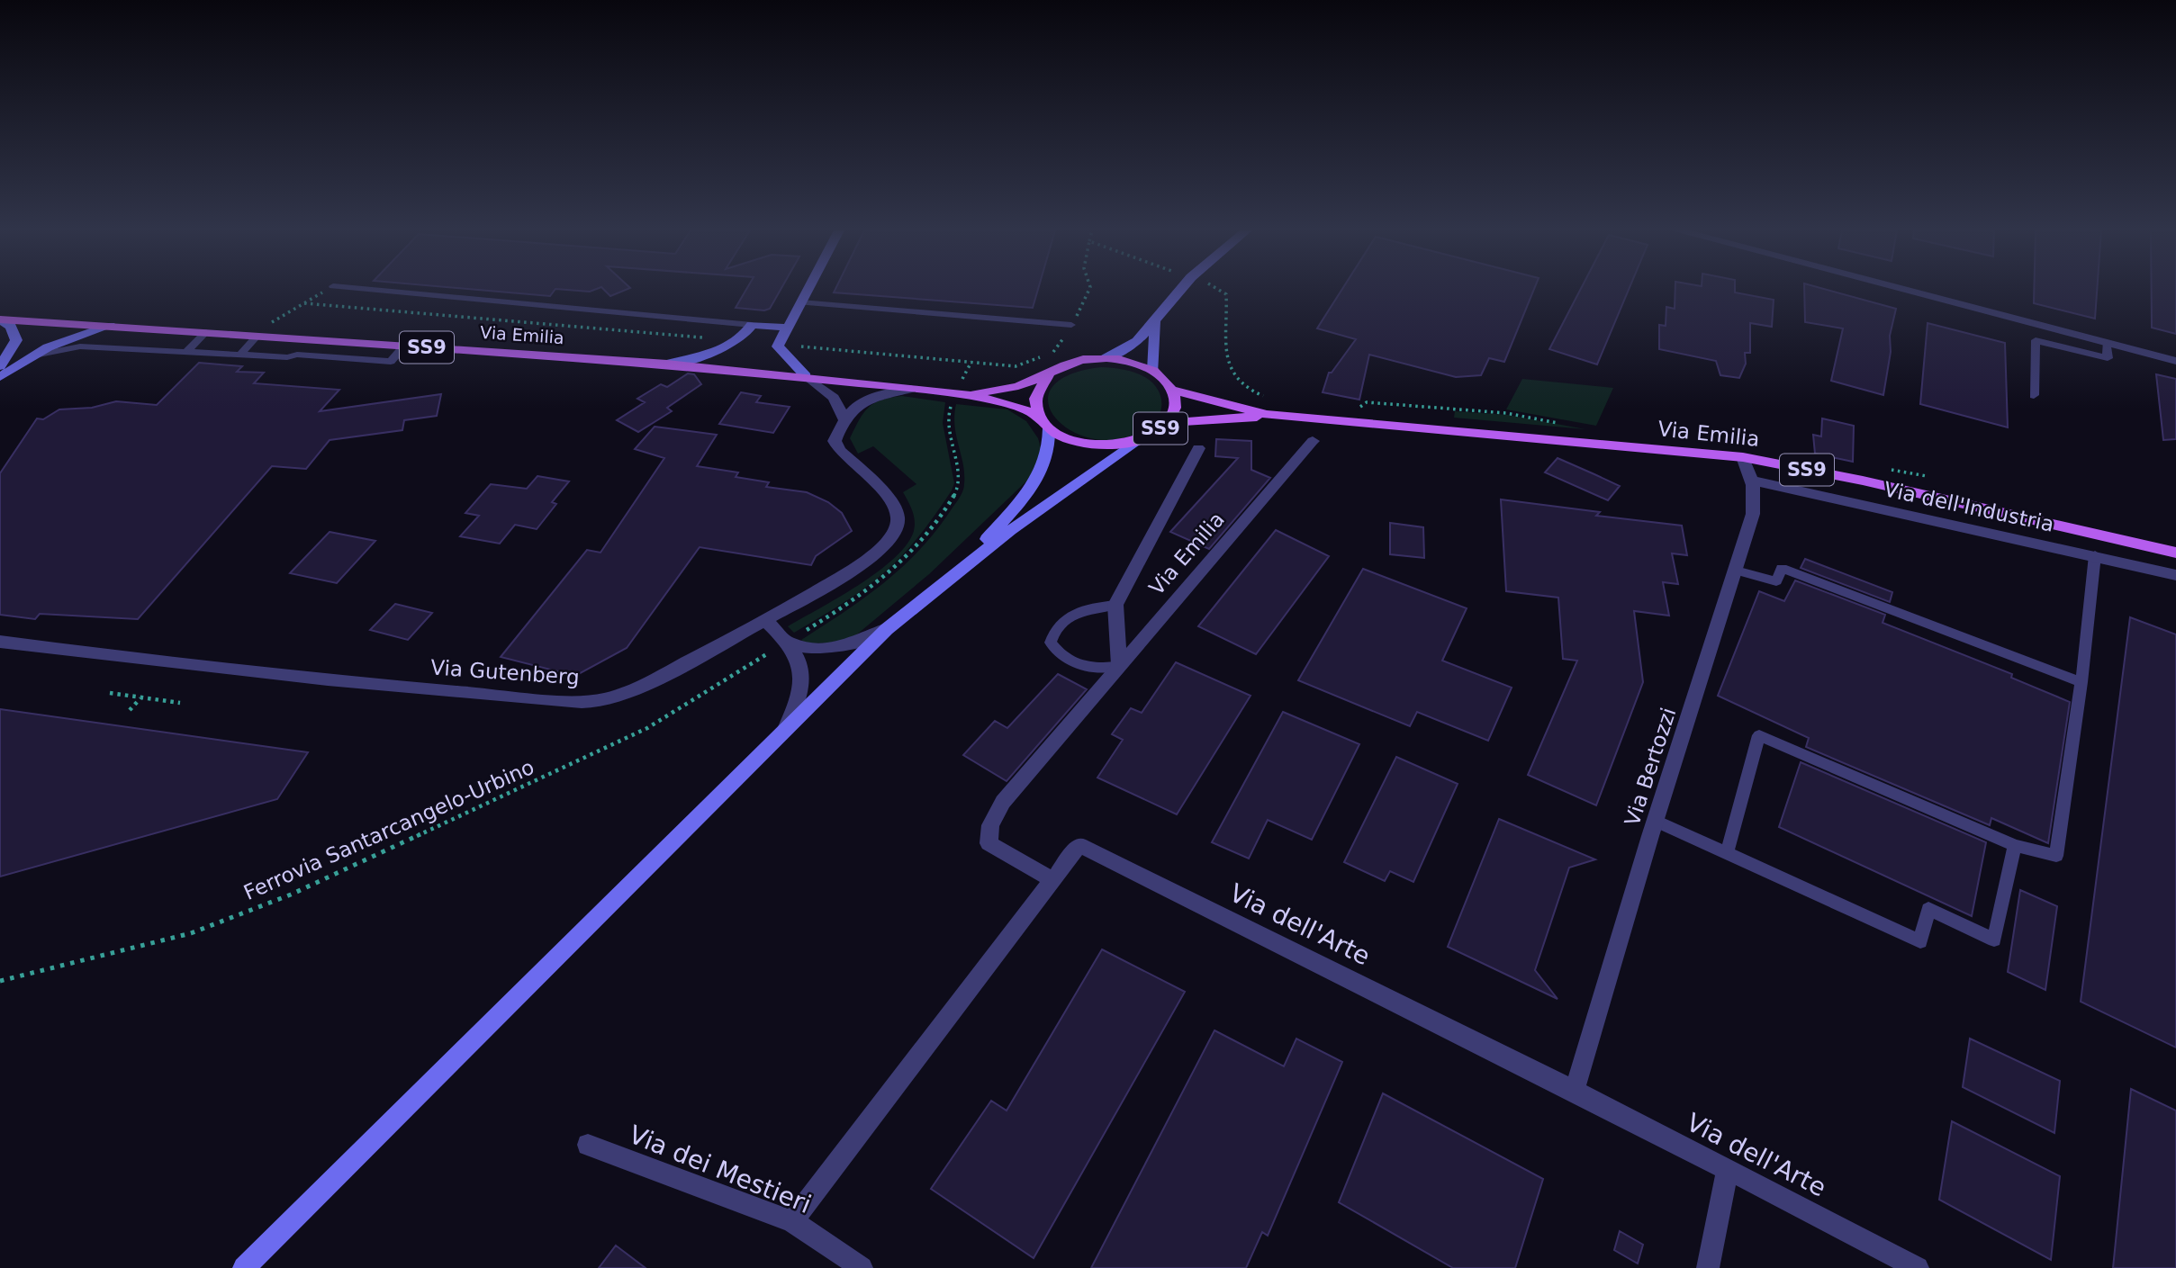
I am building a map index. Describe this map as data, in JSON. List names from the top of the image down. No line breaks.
{"streets":{"main road":["Via Emilia","SS9"],"street":["Via dell'Industria","Via Gutenberg","Via Bertozzi","Via dell'Arte","Via dei Mestieri"],"path":["Ferrovia Santarcangelo-Urbino"]},"crossings":[["Via Emilia","SS9"],["Via Emilia","Via Bertozzi"],["Via Emilia","Via dell'Arte"],["Via dell'Industria","Via Bertozzi"],["Via Bertozzi","Via dell'Arte"],["Via dell'Arte","Via dei Mestieri"]]}
